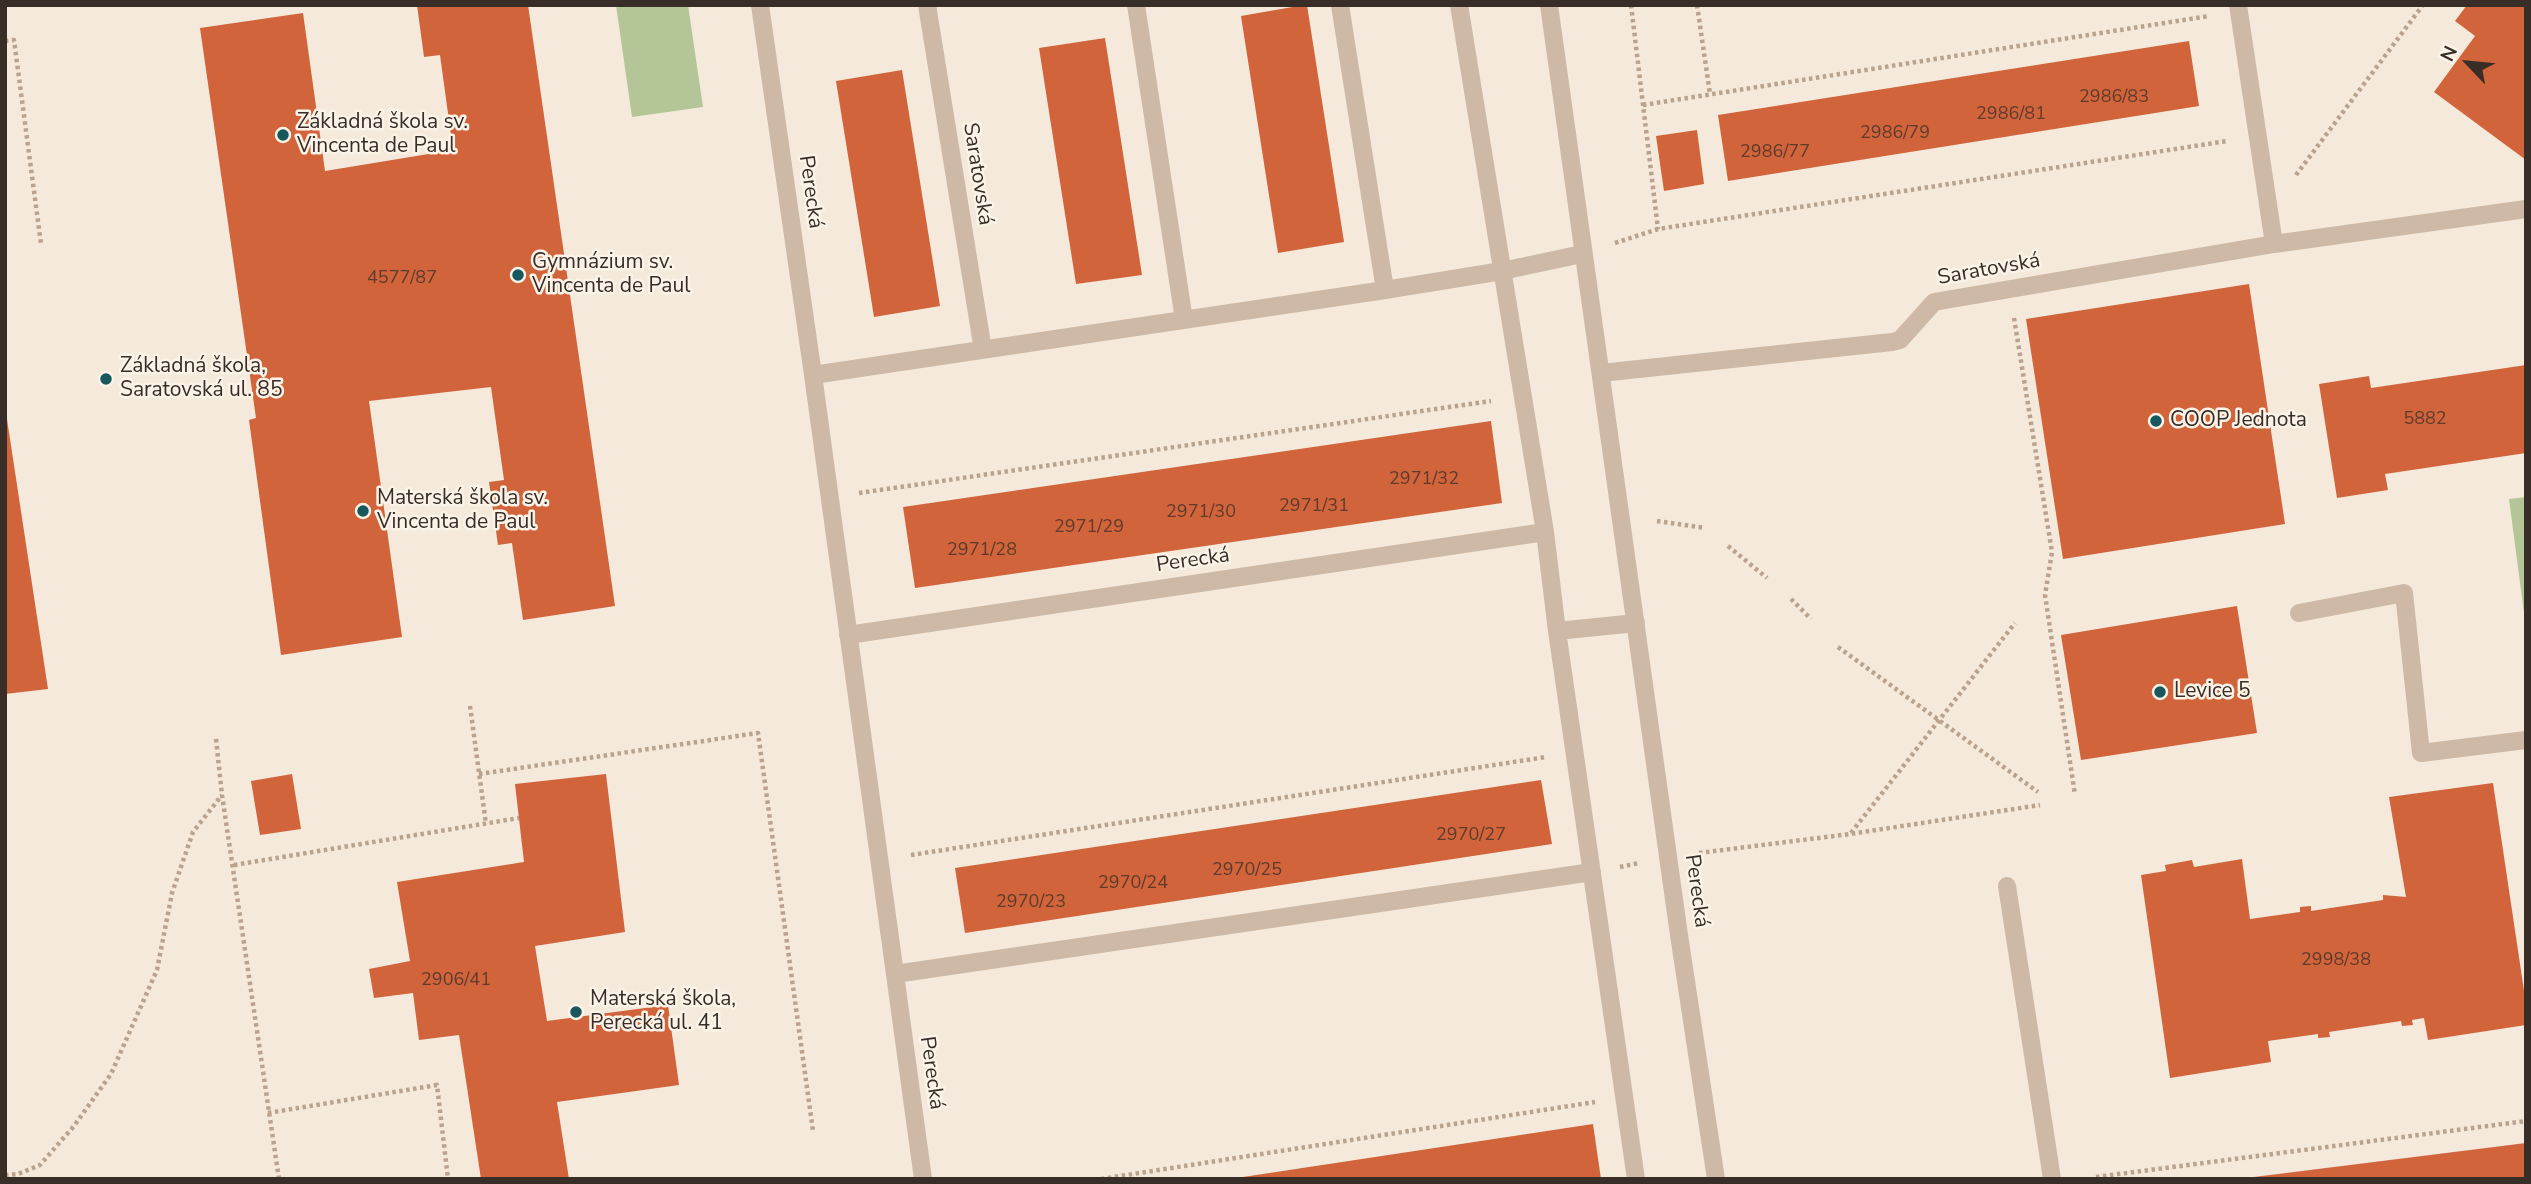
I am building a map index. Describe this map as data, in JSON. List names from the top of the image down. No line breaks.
{"streets":{"street":["Saratovská","Perecká"]},"crossings":[["Saratovská","Perecká"]],"places":["Základná škola sv. Vincenta de Paul","Gymnázium sv. Vincenta de Paul","Základná škola, Saratovská ul. 85","COOP Jednota","Materská škola sv. Vincenta de Paul","Levice 5","Materská škola, Perecká ul. 41"],"house_numbers":["2986/83","2986/81","2986/79","2986/77","4577/87","5882","2971/32","2971/31","2971/30","2971/29","2971/28","2970/27","2970/25","2970/24","2970/23","2998/38","2906/41"],"north":"top left"}
